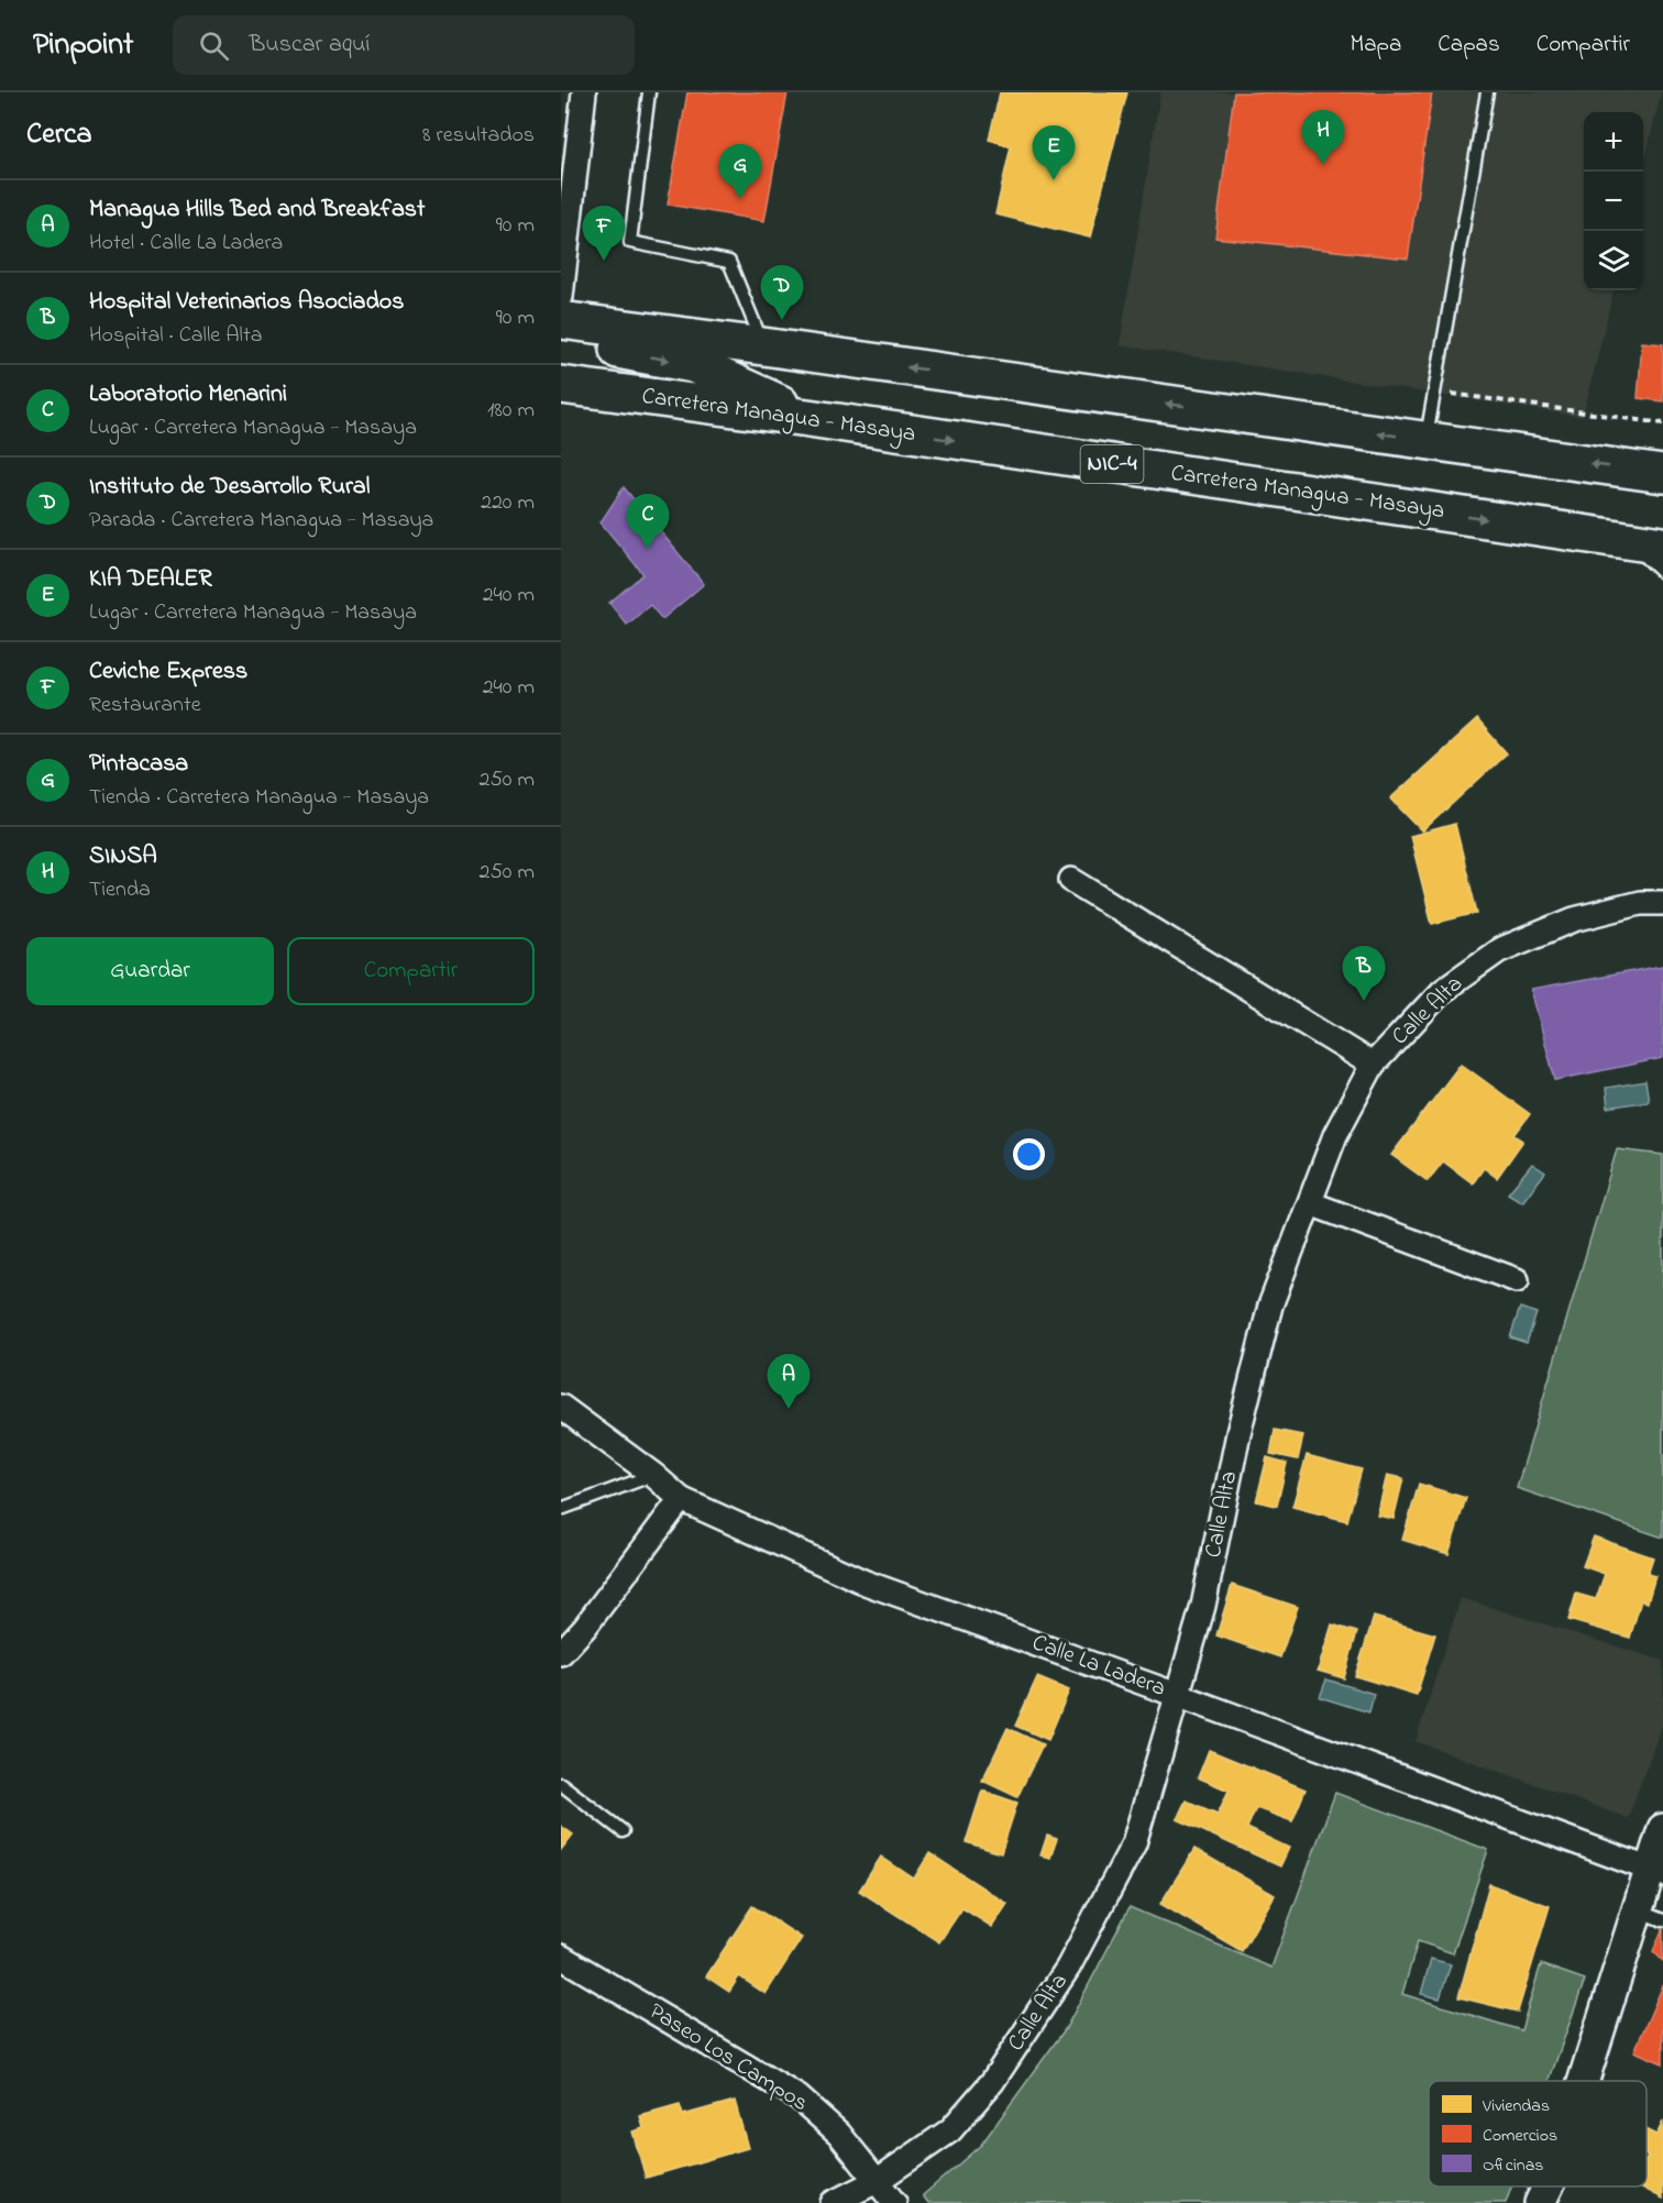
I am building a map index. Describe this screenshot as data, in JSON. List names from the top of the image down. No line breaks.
{"streets":{"highway":["Carretera Managua - Masaya","NIC-4"],"street":["Calle Alta","Calle La Ladera","Paseo Los Campos"]},"crossings":[["Calle Alta","Calle La Ladera"],["Calle Alta","Paseo Los Campos"]],"legend":["Viviendas","Comercios","Oficinas"],"page":{"header":"Pinpoint","search":"Buscar aquí","nav":["Mapa","Capas","Compartir"],"heading":["Cerca","8 resultados"],"pins":["H","E","G","F","D","C","B","A"],"map_buttons":["+","−"],"list":[{"mark":"A","name":"Managua Hills Bed and Breakfast","note":"Hotel · Calle La Ladera","value":"90 m"},{"mark":"B","name":"Hospital Veterinarios Asociados","note":"Hospital · Calle Alta","value":"90 m"},{"mark":"C","name":"Laboratorio Menarini","note":"Lugar · Carretera Managua - Masaya","value":"180 m"},{"mark":"D","name":"Instituto de Desarrollo Rural","note":"Parada · Carretera Managua - Masaya","value":"220 m"},{"mark":"E","name":"KIA DEALER","note":"Lugar · Carretera Managua - Masaya","value":"240 m"},{"mark":"F","name":"Ceviche Express","note":"Restaurante","value":"240 m"},{"mark":"G","name":"Pintacasa","note":"Tienda · Carretera Managua - Masaya","value":"250 m"},{"mark":"H","name":"SINSA","note":"Tienda","value":"250 m"}],"buttons":["Guardar","Compartir"]}}
